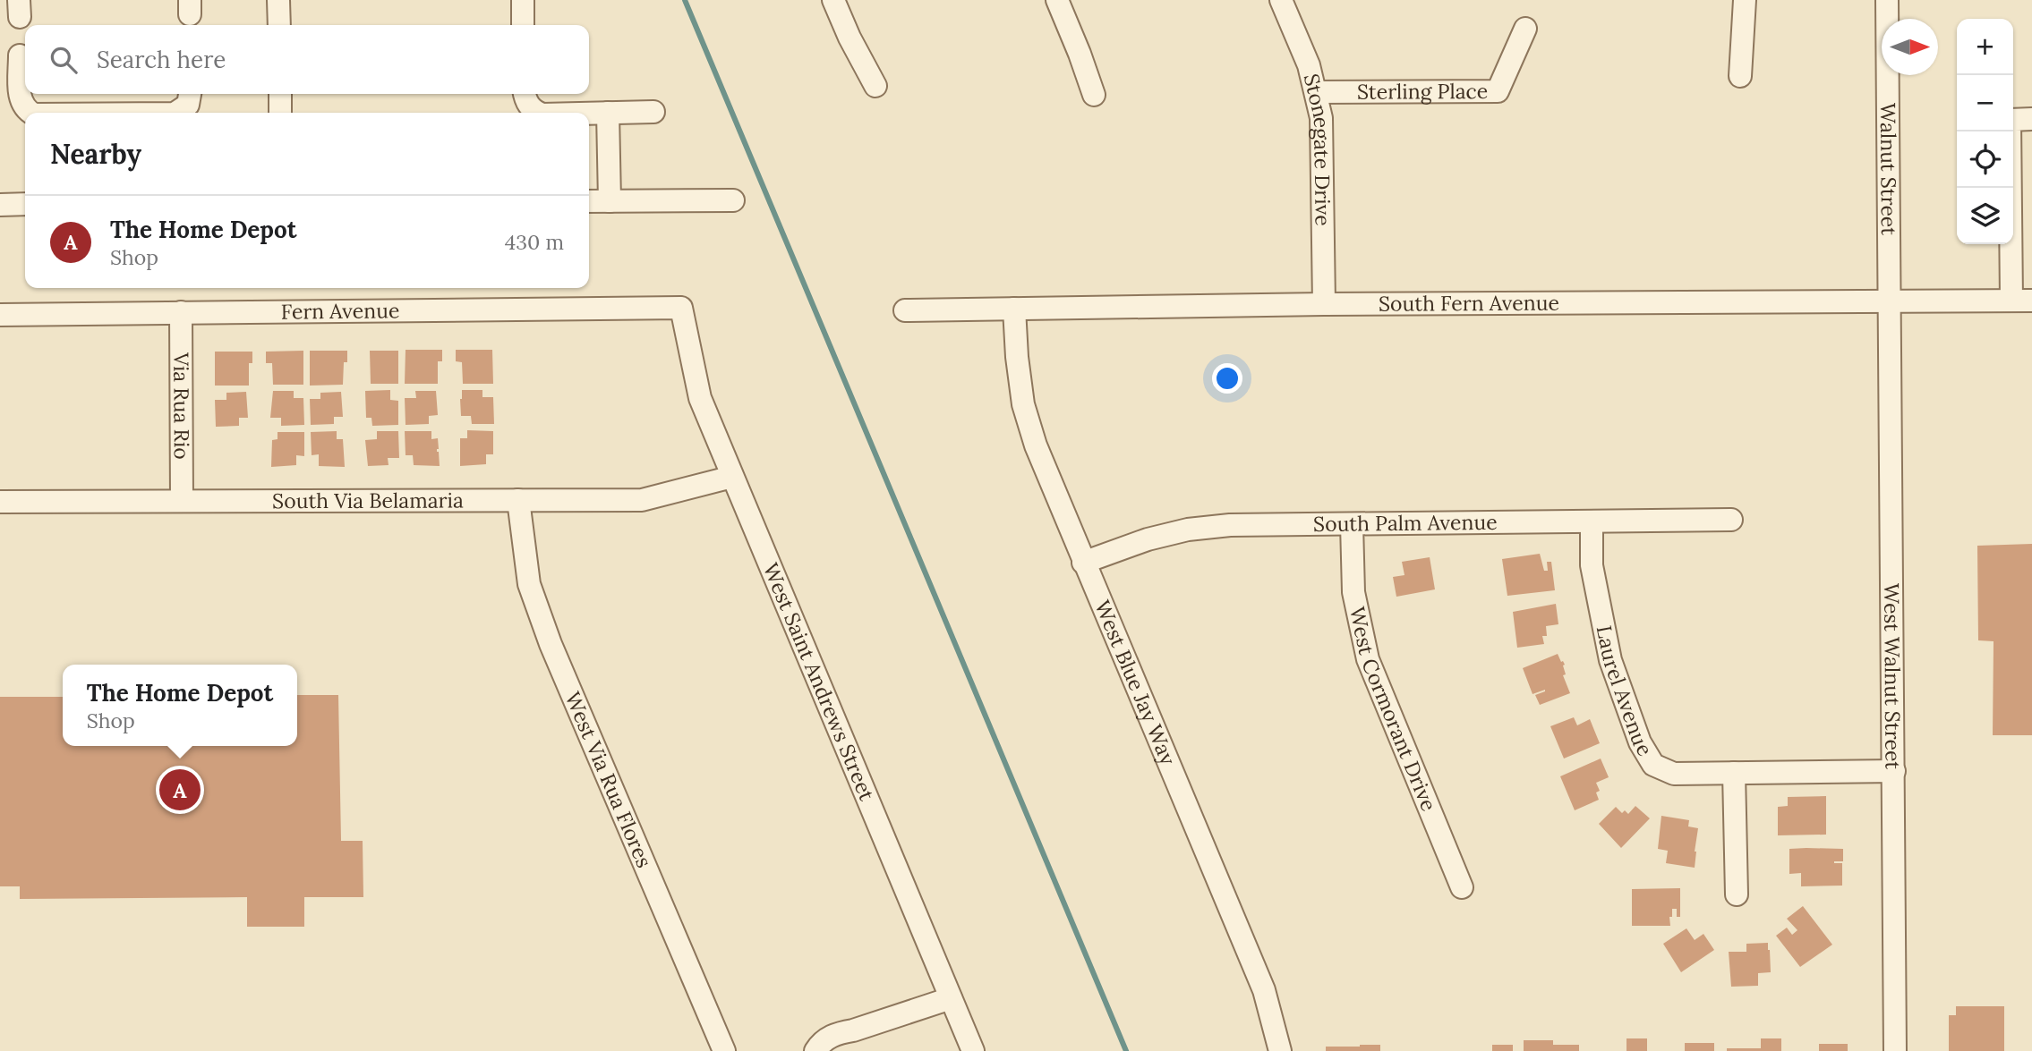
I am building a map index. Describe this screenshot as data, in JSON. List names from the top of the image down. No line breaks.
{"streets":{"street":["Sterling Place","Stonegate Drive","Walnut Street","South Fern Avenue","Fern Avenue","Via Rua Rio","South Via Belamaria","South Palm Avenue","West Walnut Street","West Saint Andrews Street","West Blue Jay Way","Laurel Avenue","West Cormorant Drive","West Via Rua Flores"]},"crossings":[["Sterling Place","Stonegate Drive"],["Stonegate Drive","South Fern Avenue"],["Walnut Street","South Fern Avenue"],["Walnut Street","West Walnut Street"],["South Fern Avenue","West Walnut Street"],["South Fern Avenue","West Blue Jay Way"],["Fern Avenue","Via Rua Rio"],["Fern Avenue","West Saint Andrews Street"],["Via Rua Rio","South Via Belamaria"],["South Via Belamaria","West Saint Andrews Street"],["South Via Belamaria","West Via Rua Flores"],["South Palm Avenue","West Blue Jay Way"],["South Palm Avenue","Laurel Avenue"],["South Palm Avenue","West Cormorant Drive"],["West Walnut Street","Laurel Avenue"]],"north":"right","page":{"map_buttons":["+","−"],"search":"Search here","heading":"Nearby","list":[{"mark":"A","name":"The Home Depot","note":"Shop","value":"430 m"}],"popup":["The Home Depot","Shop"],"pins":"A"}}
